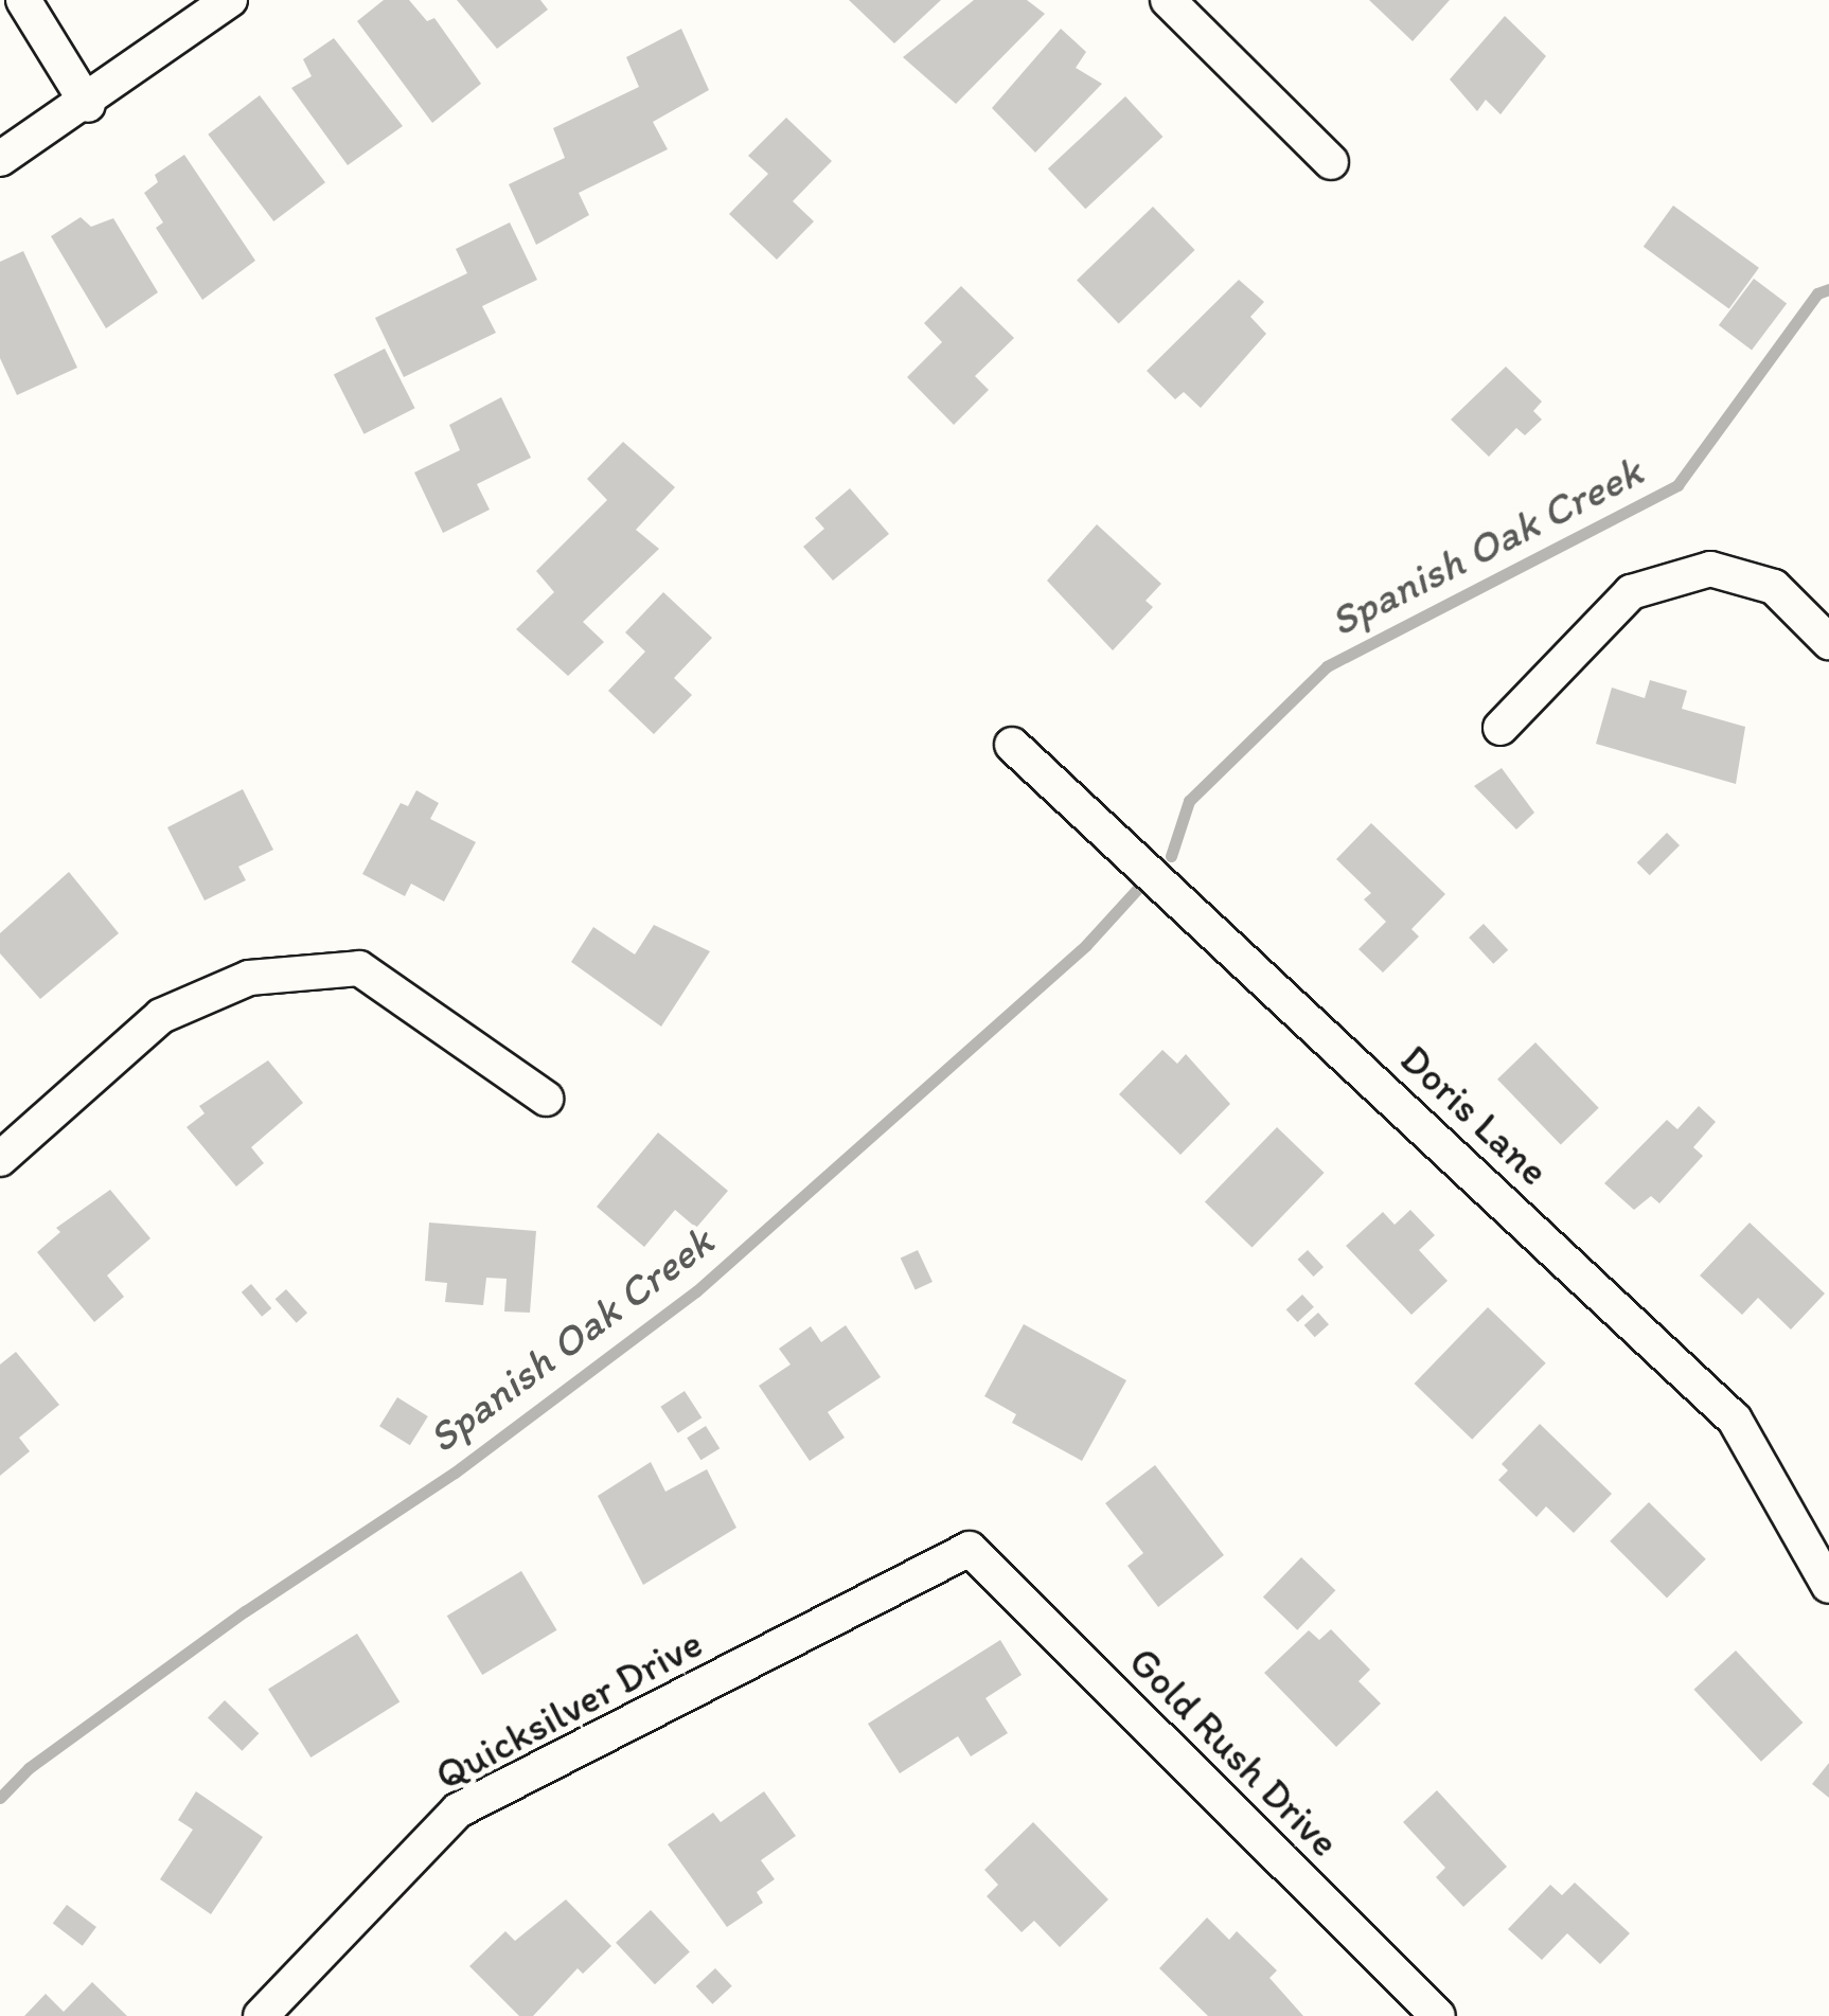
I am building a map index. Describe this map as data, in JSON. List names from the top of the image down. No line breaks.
{"streets":{"street":["Doris Lane","Quicksilver Drive","Gold Rush Drive"]},"crossings":[["Quicksilver Drive","Gold Rush Drive"]],"water":["Spanish Oak Creek"]}
